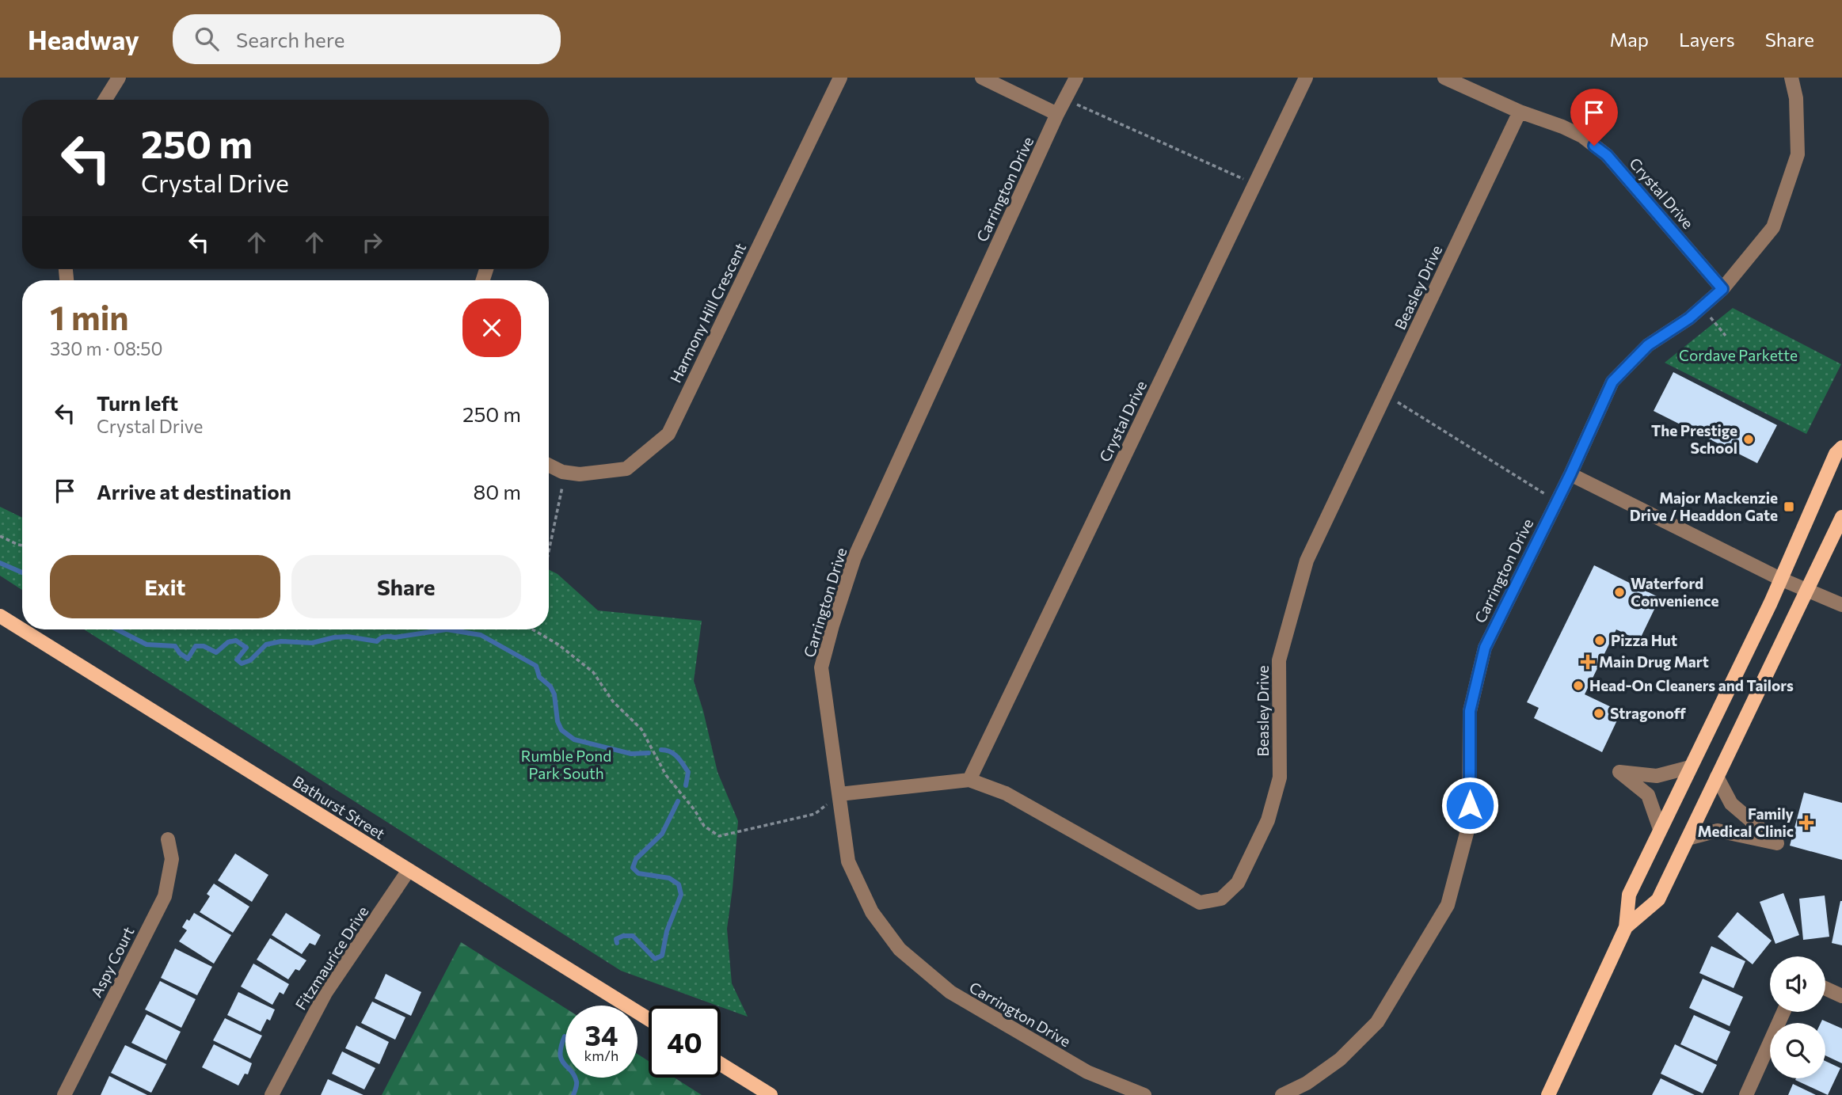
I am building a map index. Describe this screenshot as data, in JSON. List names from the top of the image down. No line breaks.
{"streets":{"main road":["Bathurst Street"],"street":["Carrington Drive","Crystal Drive","Beasley Drive","Harmony Hill Crescent","Fitzmaurice Drive","Aspy Court"]},"crossings":[["Carrington Drive","Crystal Drive"],["Carrington Drive","Beasley Drive"],["Crystal Drive","Beasley Drive"],["Bathurst Street","Fitzmaurice Drive"]],"parks":["Cordave Parkette","Rumble Pond Park South"],"places":{"other":["The Prestige School","Waterford Convenience","Pizza Hut","Head-On Cleaners and Tailors","Stragonoff"],"transit":["Major Mackenzie Drive / Headdon Gate"],"health":["Main Drug Mart","Family Medical Clinic"]},"page":{"header":"Headway","search":"Search here","nav":["Map","Layers","Share"],"turn":["250 m","Crystal Drive"],"heading":["1 min","330 m · 08:50"],"list":[{"name":"Turn left","note":"Crystal Drive","value":"250 m"},{"name":"Arrive at destination","value":"80 m"}],"buttons":["Exit","Share"],"speed":"34 km/h","limit":"40"}}
